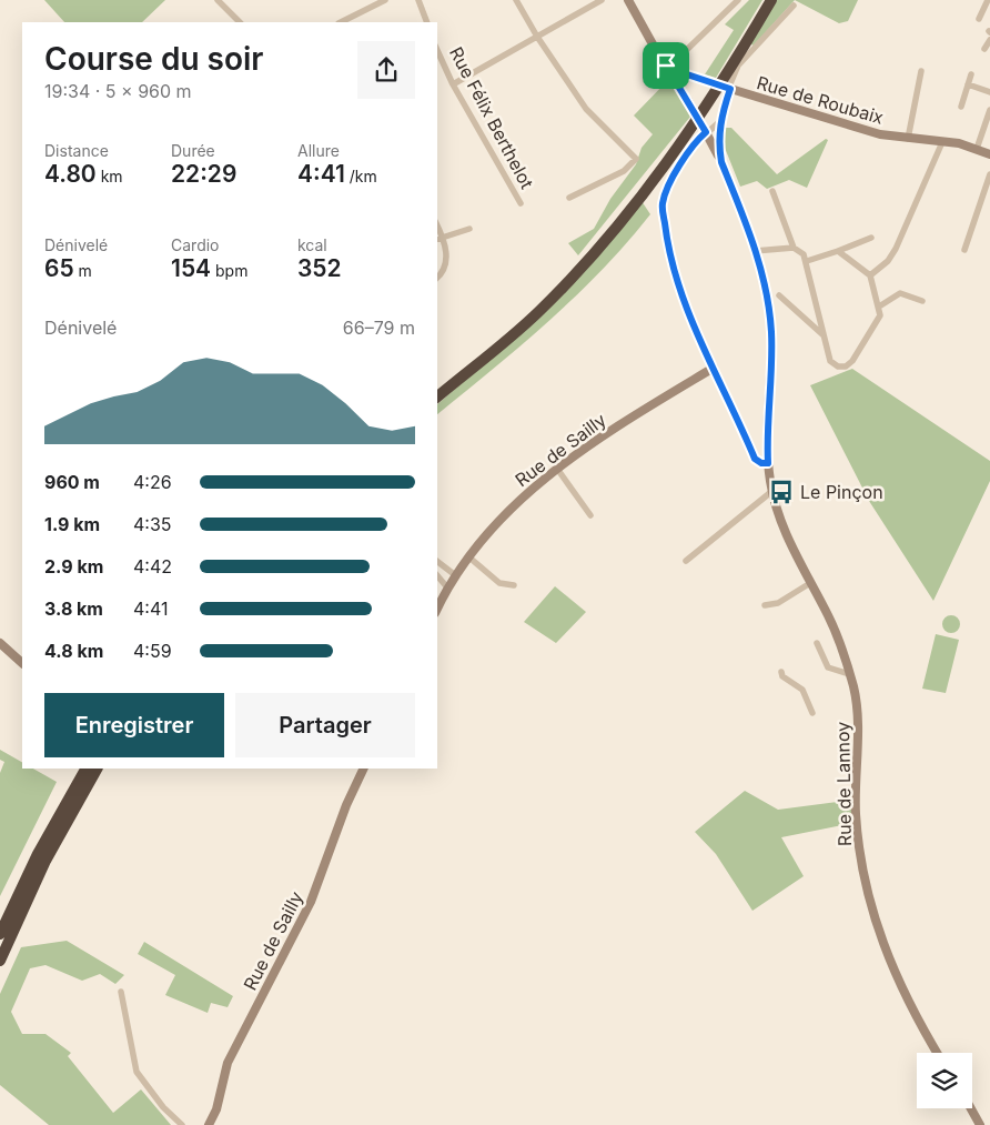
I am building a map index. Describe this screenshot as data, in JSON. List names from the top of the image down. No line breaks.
{"streets":{"main road":["Rue de Roubaix","Rue de Sailly","Rue de Lannoy"],"street":["Rue Félix Berthelot"]},"places":{"bus stop":["Le Pinçon"]},"page":{"heading":["Course du soir","19:34 · 5 × 960 m"],"stats":[["Distance","4.80 km"],["Durée","22:29"],["Allure","4:41 /km"],["Dénivelé","65 m"],["Cardio","154 bpm"],["kcal","352"]],"chart":["Dénivelé","66–79 m"],"list":[{"name":"960 m","note":"4:26"},{"name":"1.9 km","note":"4:35"},{"name":"2.9 km","note":"4:42"},{"name":"3.8 km","note":"4:41"},{"name":"4.8 km","note":"4:59"}],"buttons":["Enregistrer","Partager"]}}
